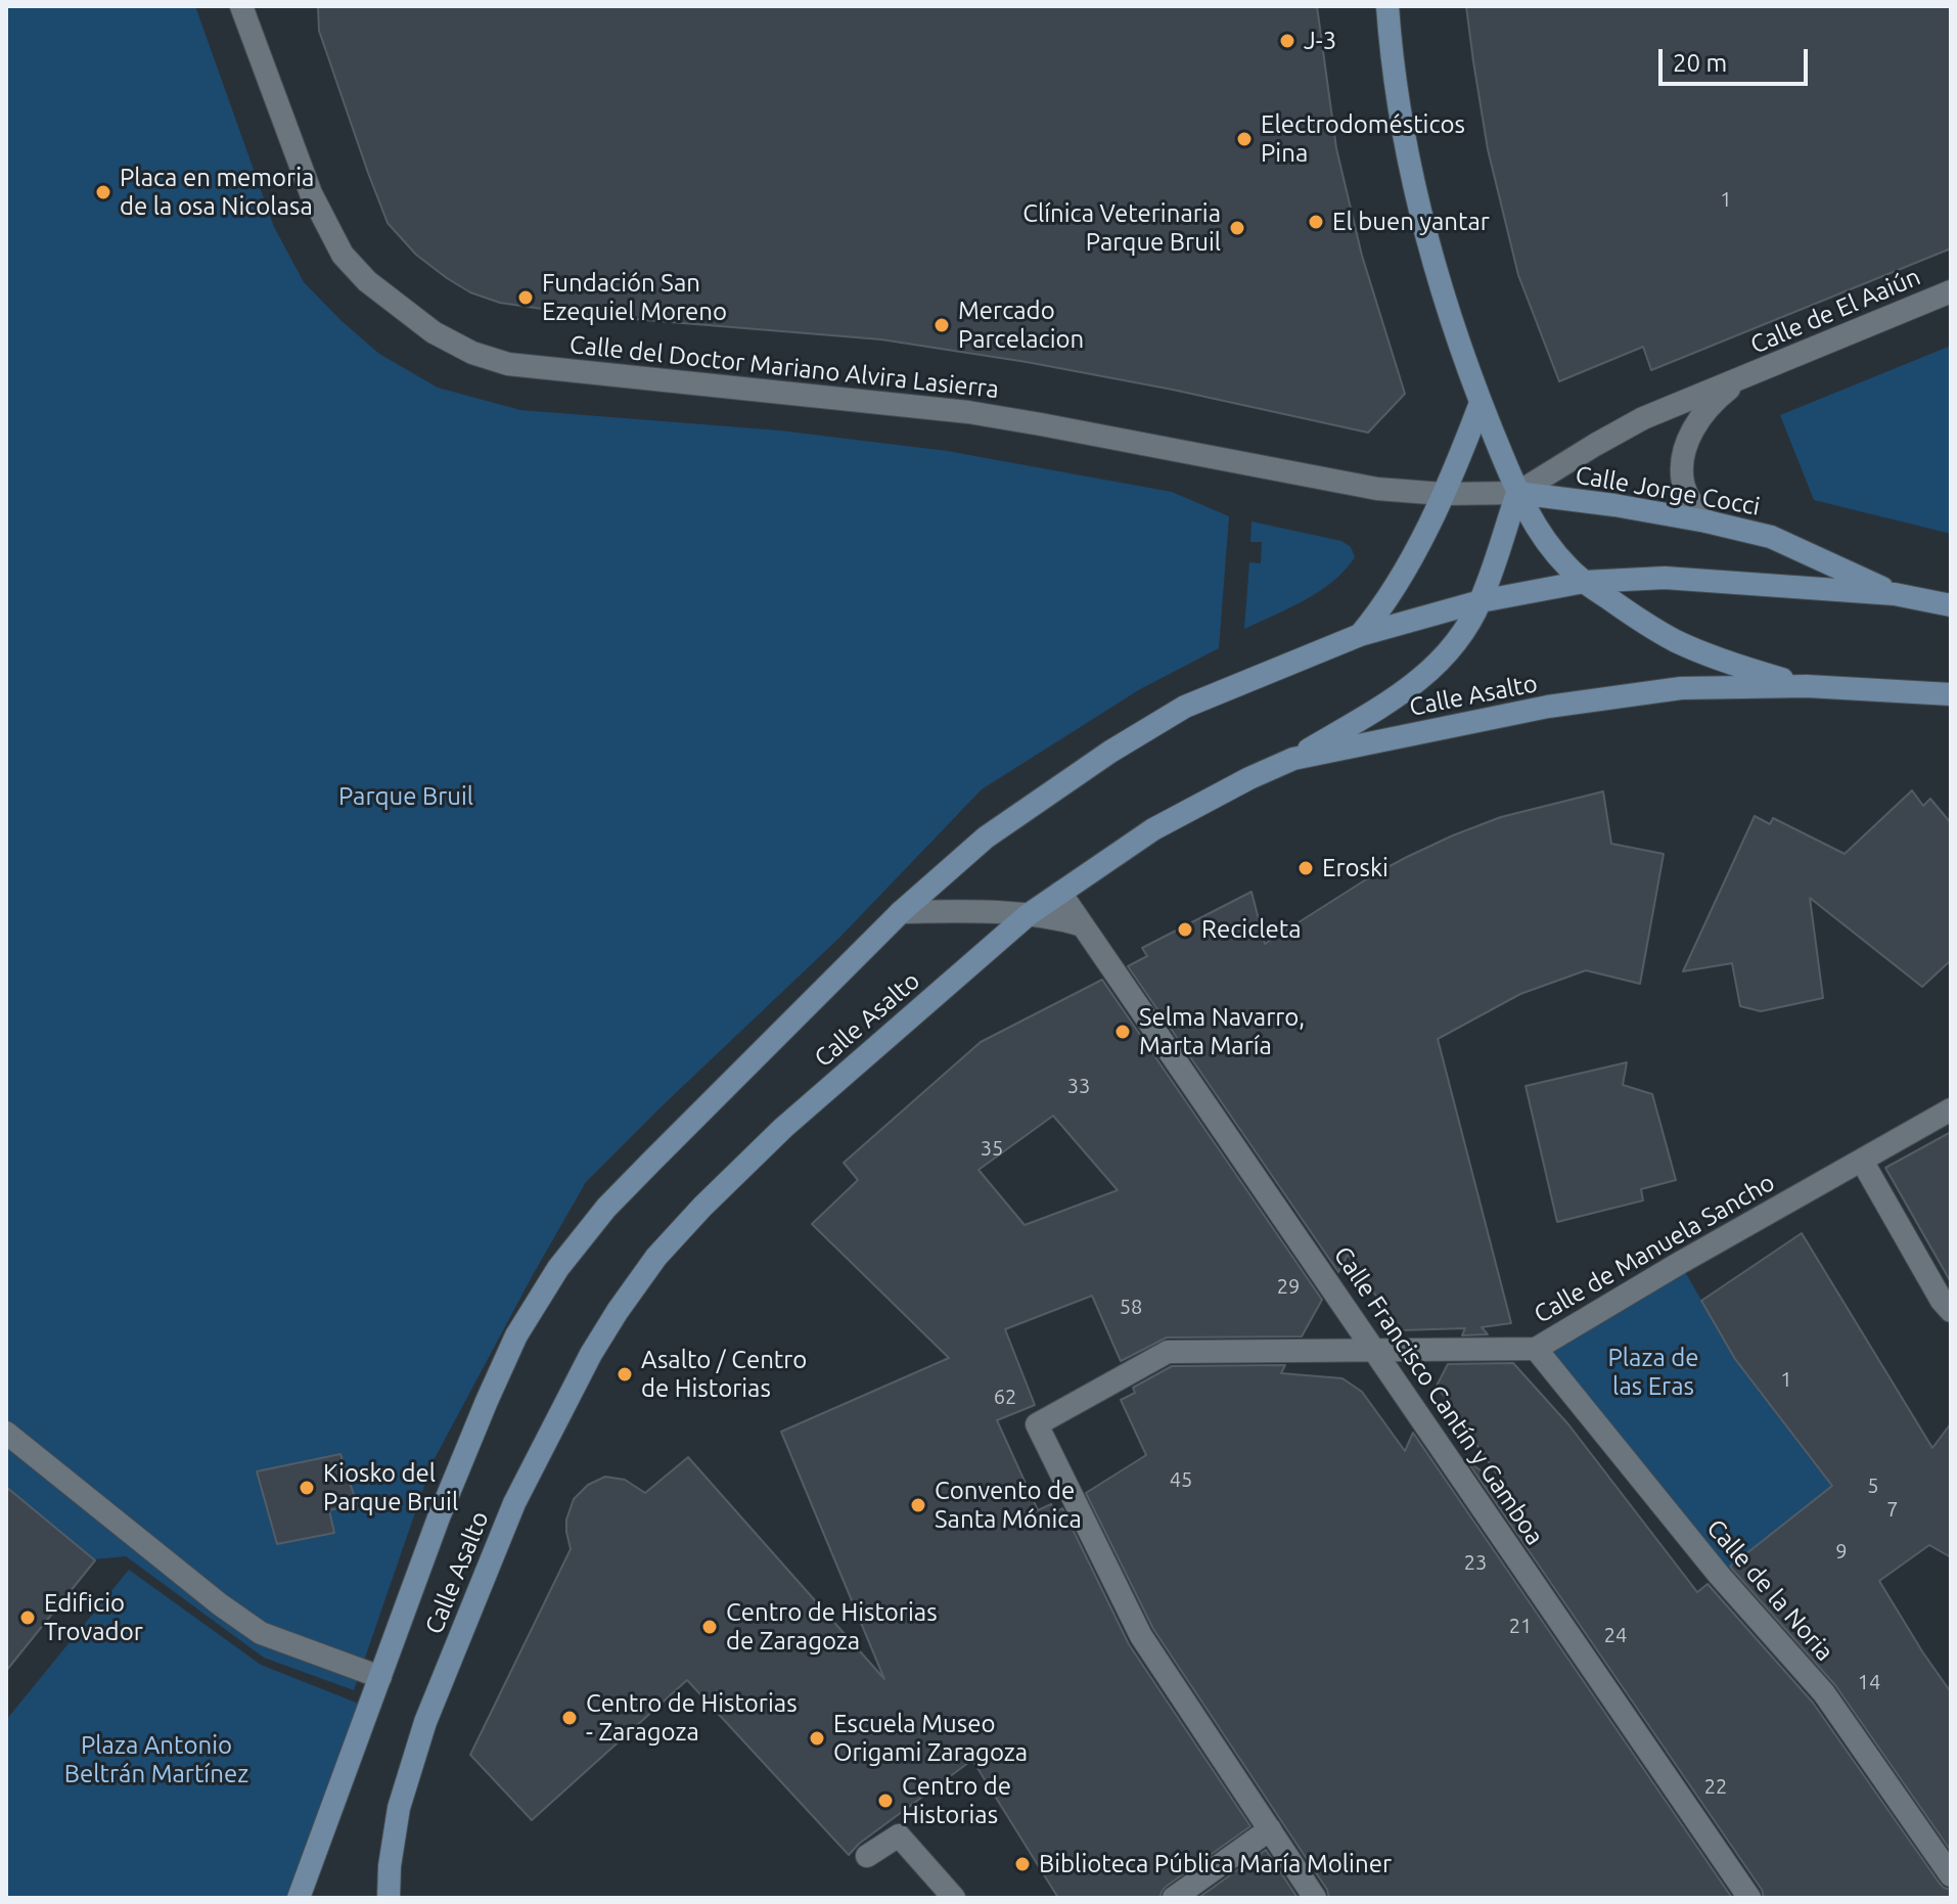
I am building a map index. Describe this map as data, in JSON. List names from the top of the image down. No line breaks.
{"streets":{"main road":["Calle Jorge Cocci","Calle Asalto"],"street":["Calle de El Aaiún","Calle del Doctor Mariano Alvira Lasierra","Calle de Manuela Sancho","Calle Francisco Cantín y Gamboa","Calle de la Noria"]},"crossings":[["Calle de El Aaiún","Calle del Doctor Mariano Alvira Lasierra"],["Calle de El Aaiún","Calle Jorge Cocci"],["Calle de El Aaiún","Calle Asalto"],["Calle del Doctor Mariano Alvira Lasierra","Calle Jorge Cocci"],["Calle del Doctor Mariano Alvira Lasierra","Calle Asalto"],["Calle Jorge Cocci","Calle Asalto"],["Calle Asalto","Calle Francisco Cantín y Gamboa"],["Calle de Manuela Sancho","Calle Francisco Cantín y Gamboa"],["Calle de Manuela Sancho","Calle de la Noria"]],"parks":["Parque Bruil","Plaza de las Eras","Plaza Antonio Beltrán Martínez"],"places":["J-3","Electrodomésticos Pina","Placa en memoria de la osa Nicolasa","El buen yantar","Clínica Veterinaria Parque Bruil","Fundación San Ezequiel Moreno","Mercado Parcelacion","Eroski","Recicleta","Selma Navarro, Marta María","Asalto / Centro de Historias","Kiosko del Parque Bruil","Convento de Santa Mónica","Edificio Trovador","Centro de Historias de Zaragoza","Centro de Historias - Zaragoza","Escuela Museo Origami Zaragoza","Centro de Historias","Biblioteca Pública María Moliner"],"house_numbers":["1","33","35","29","58","1","62","45","5","7","9","23","21","24","14","22"],"scale_bar":"20 m"}
